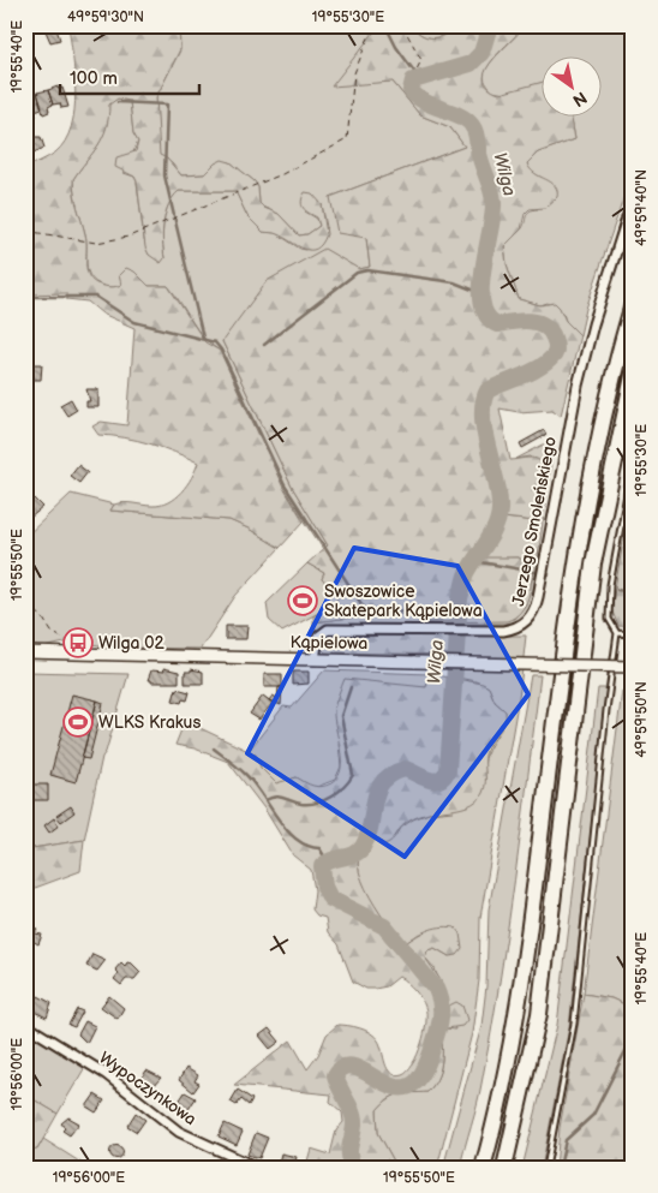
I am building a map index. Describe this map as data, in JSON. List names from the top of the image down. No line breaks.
{"streets":{"street":["Jerzego Smoleńskiego","Kąpielowa","Wypoczynkowa"]},"crossings":[["Jerzego Smoleńskiego","Kąpielowa"]],"water":["Wilga"],"places":{"sports":["Swoszowice Skatepark Kąpielowa","WLKS Krakus"],"bus stop":["Wilga 02"]},"scale_bar":"100 m","north":"bottom right","coordinates":["49°59'30\"N","19°55'30\"E","19°55'40\"E","49°59'40\"N","19°55'50\"E","49°59'50\"N","19°56'00\"E"]}
